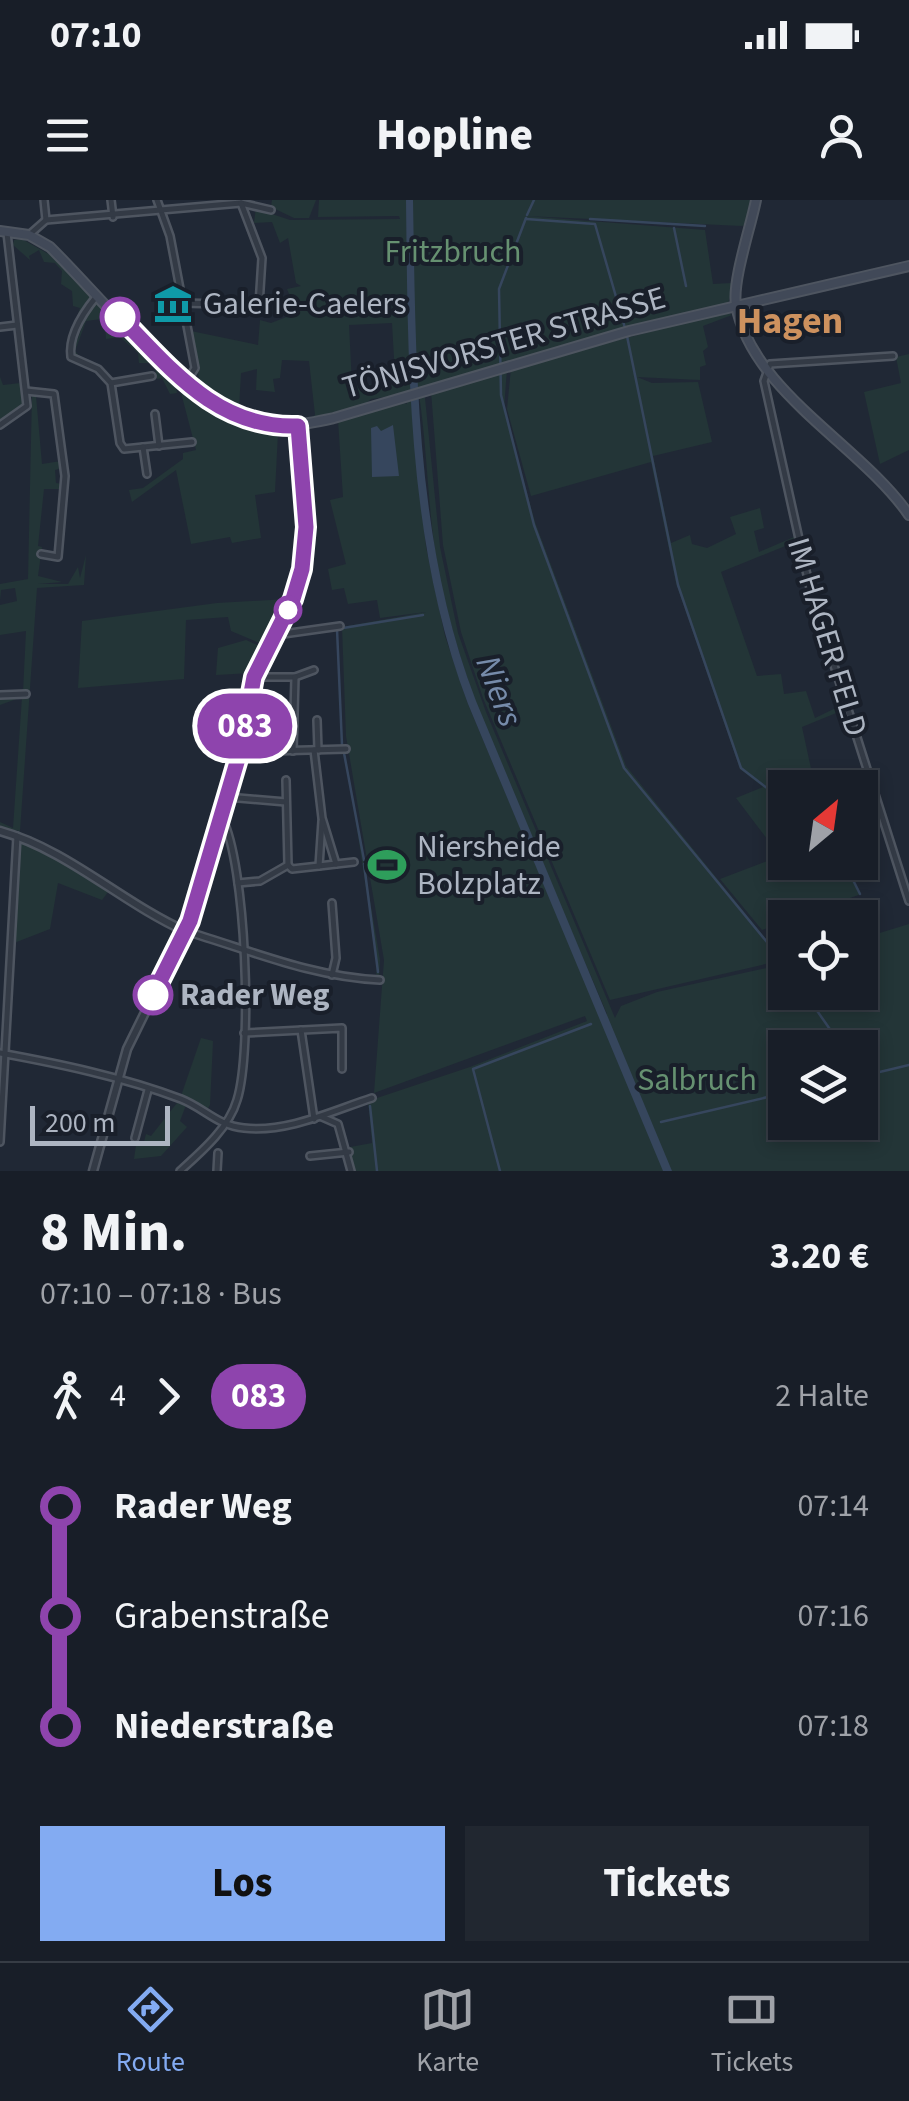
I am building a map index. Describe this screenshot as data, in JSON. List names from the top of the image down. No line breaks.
{"streets":{"main road":["TÖNISVORSTER STRASSE"],"street":["IM HAGER FELD"]},"districts":["Hagen"],"water":["Niers"],"parks":["Fritzbruch","Salbruch"],"places":{"museum":["Galerie-Caelers"],"sports":["Niersheide Bolzplatz"],"other":["Rader Weg"]},"lines":["bus line 083"],"scale_bar":"200 m","north":"top right","page":{"status":"07:10","header":"Hopline","on_map":"083","scale":"200 m","heading":["8 Min.","07:10 – 07:18 · Bus","3.20 €"],"legs":["4","083","2 Halte"],"list":[{"name":"Rader Weg","value":"07:14"},{"name":"Grabenstraße","value":"07:16"},{"name":"Niederstraße","value":"07:18"}],"buttons":["Los","Tickets"],"tabs":["Route","Karte","Tickets"]}}
